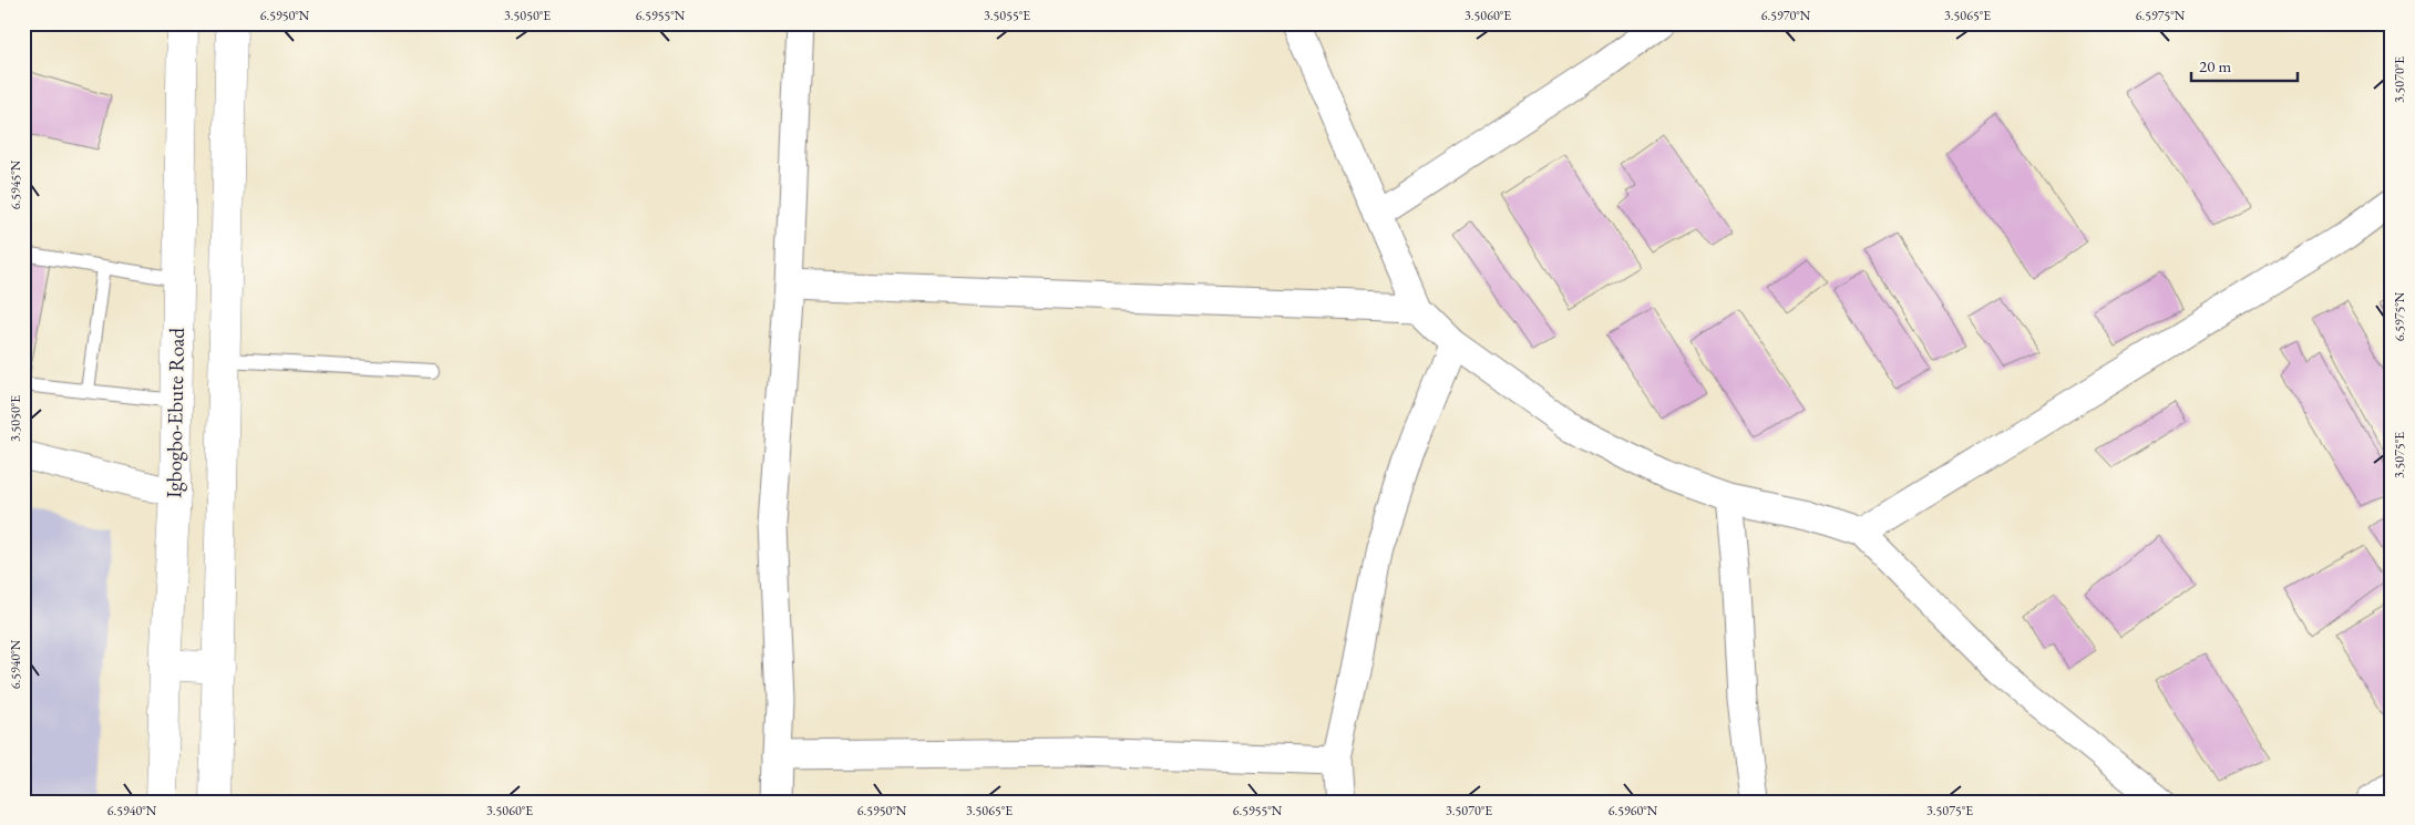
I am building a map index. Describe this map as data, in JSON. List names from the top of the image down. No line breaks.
{"streets":{"main road":["Igbogbo-Ebute Road"]},"scale_bar":"20 m","coordinates":["6.5950°N","3.5050°E","6.5955°N","3.5055°E","3.5060°E","6.5970°N","3.5065°E","6.5975°N","3.5070°E","6.5945°N","3.5075°E","6.5940°N","6.5960°N"]}
